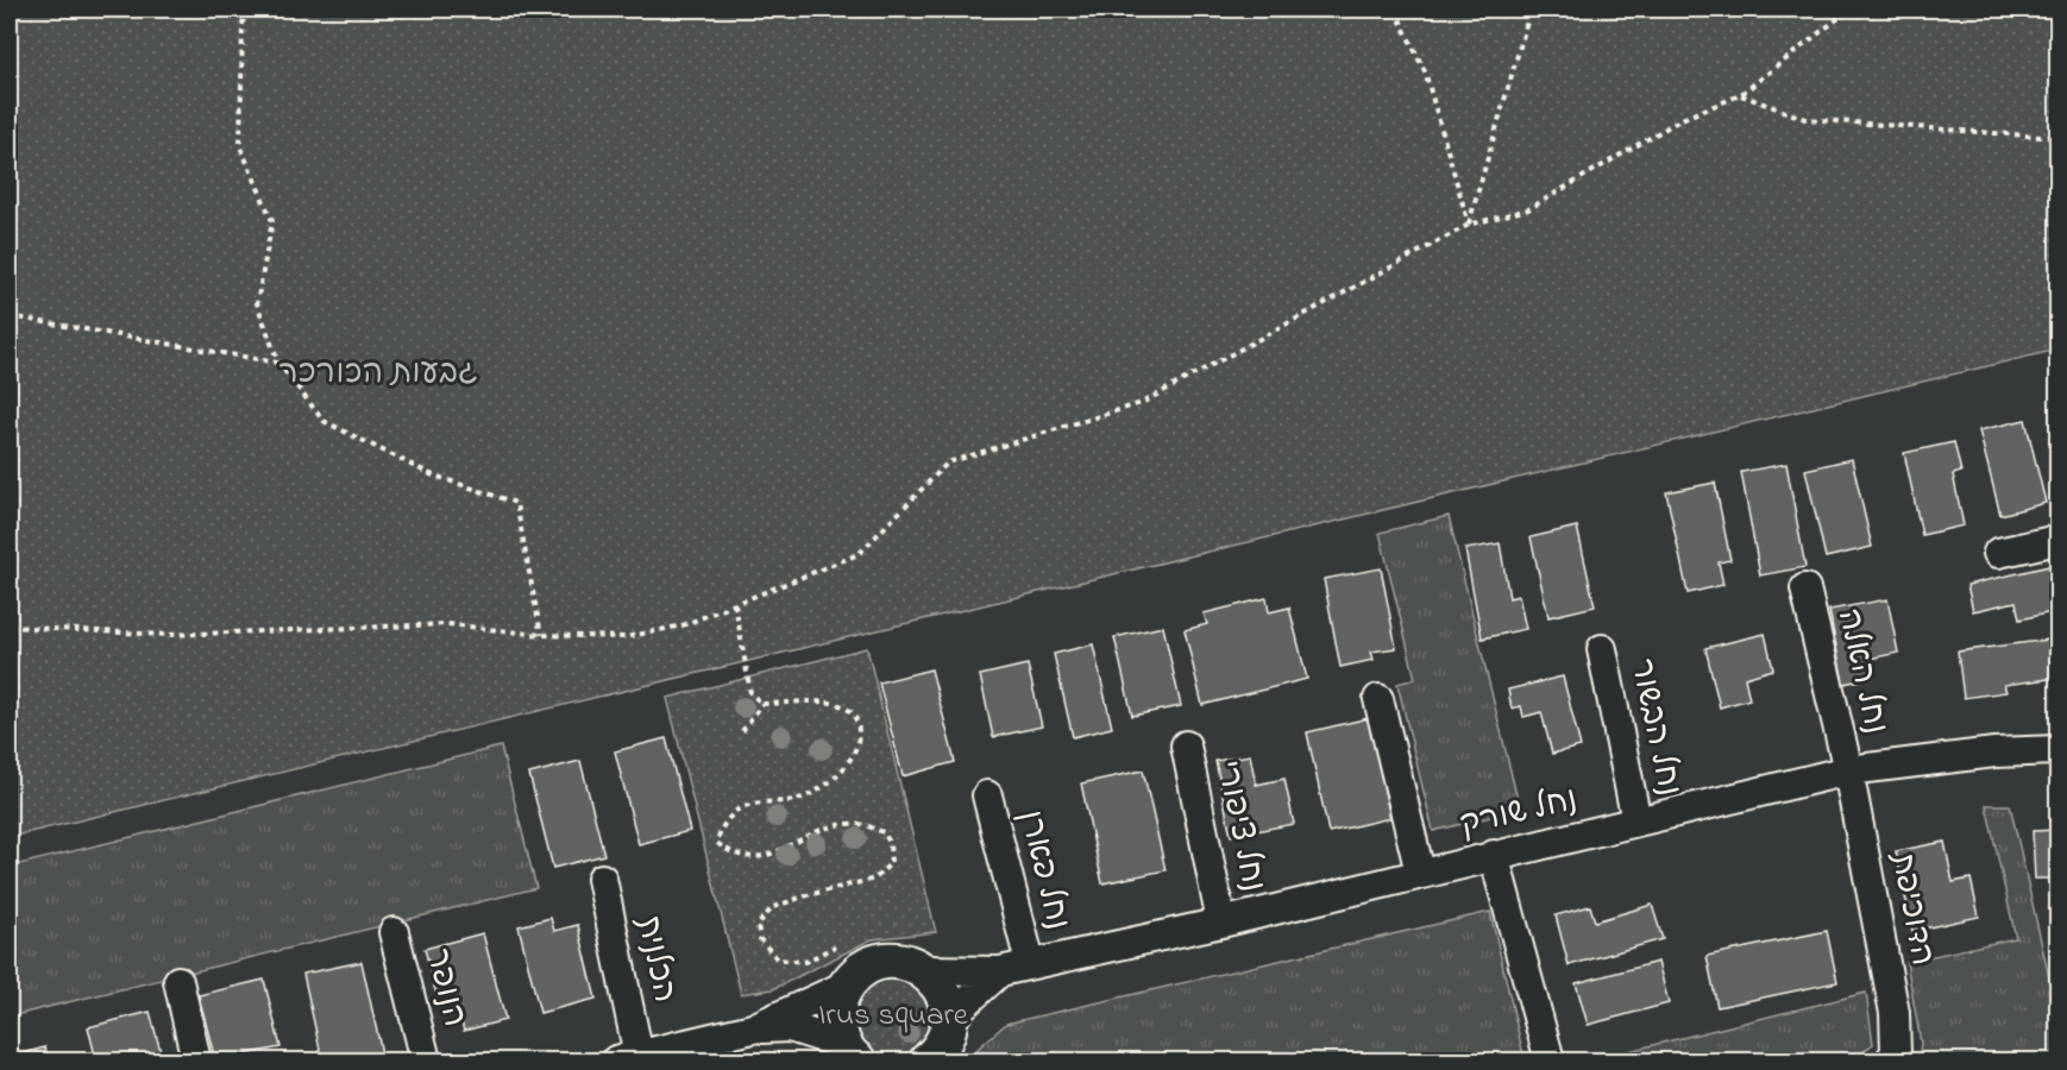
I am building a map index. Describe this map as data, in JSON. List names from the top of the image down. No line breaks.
{"streets":{"street":["נחל האלה","נחל הבשור","נחל שורק","נחל ציפורי","נחל פארן","הדוכיפת","הכלנית","הנופר"]},"crossings":[["נחל האלה","נחל שורק"],["נחל האלה","הדוכיפת"],["נחל הבשור","נחל שורק"],["נחל שורק","נחל ציפורי"],["נחל שורק","נחל פארן"],["נחל שורק","הדוכיפת"]],"parks":["גבעות הכורכר","Irus square"]}
